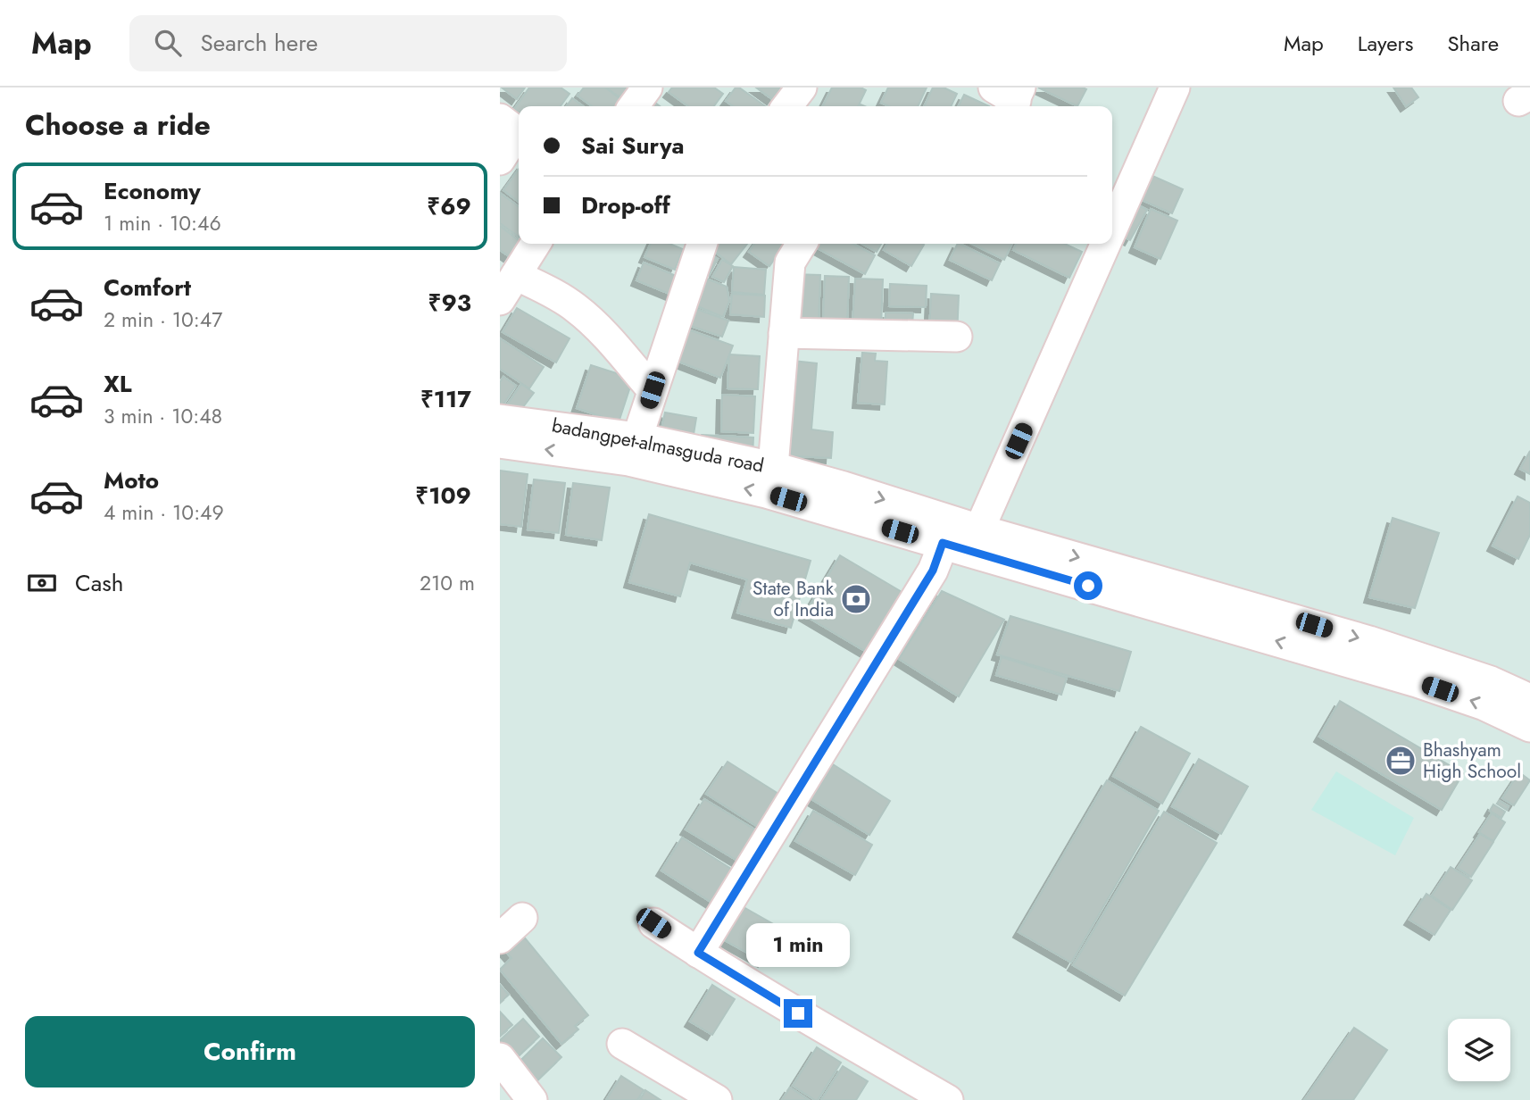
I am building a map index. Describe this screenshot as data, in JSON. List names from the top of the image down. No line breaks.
{"streets":{"street":["badangpet-almasguda road"]},"places":{"bank":["State Bank of India"],"office":["Bhashyam High School"]},"page":{"header":"Map","search":"Search here","nav":["Map","Layers","Share"],"heading":"Choose a ride","banner":["Sai Surya","Drop-off"],"list":[{"name":"Economy","note":"1 min · 10:46","value":"₹69"},{"name":"Comfort","note":"2 min · 10:47","value":"₹93"},{"name":"XL","note":"3 min · 10:48","value":"₹117"},{"name":"Moto","note":"4 min · 10:49","value":"₹109"}],"pay":["Cash","210 m"],"bubble":"1 min","buttons":"Confirm"}}
